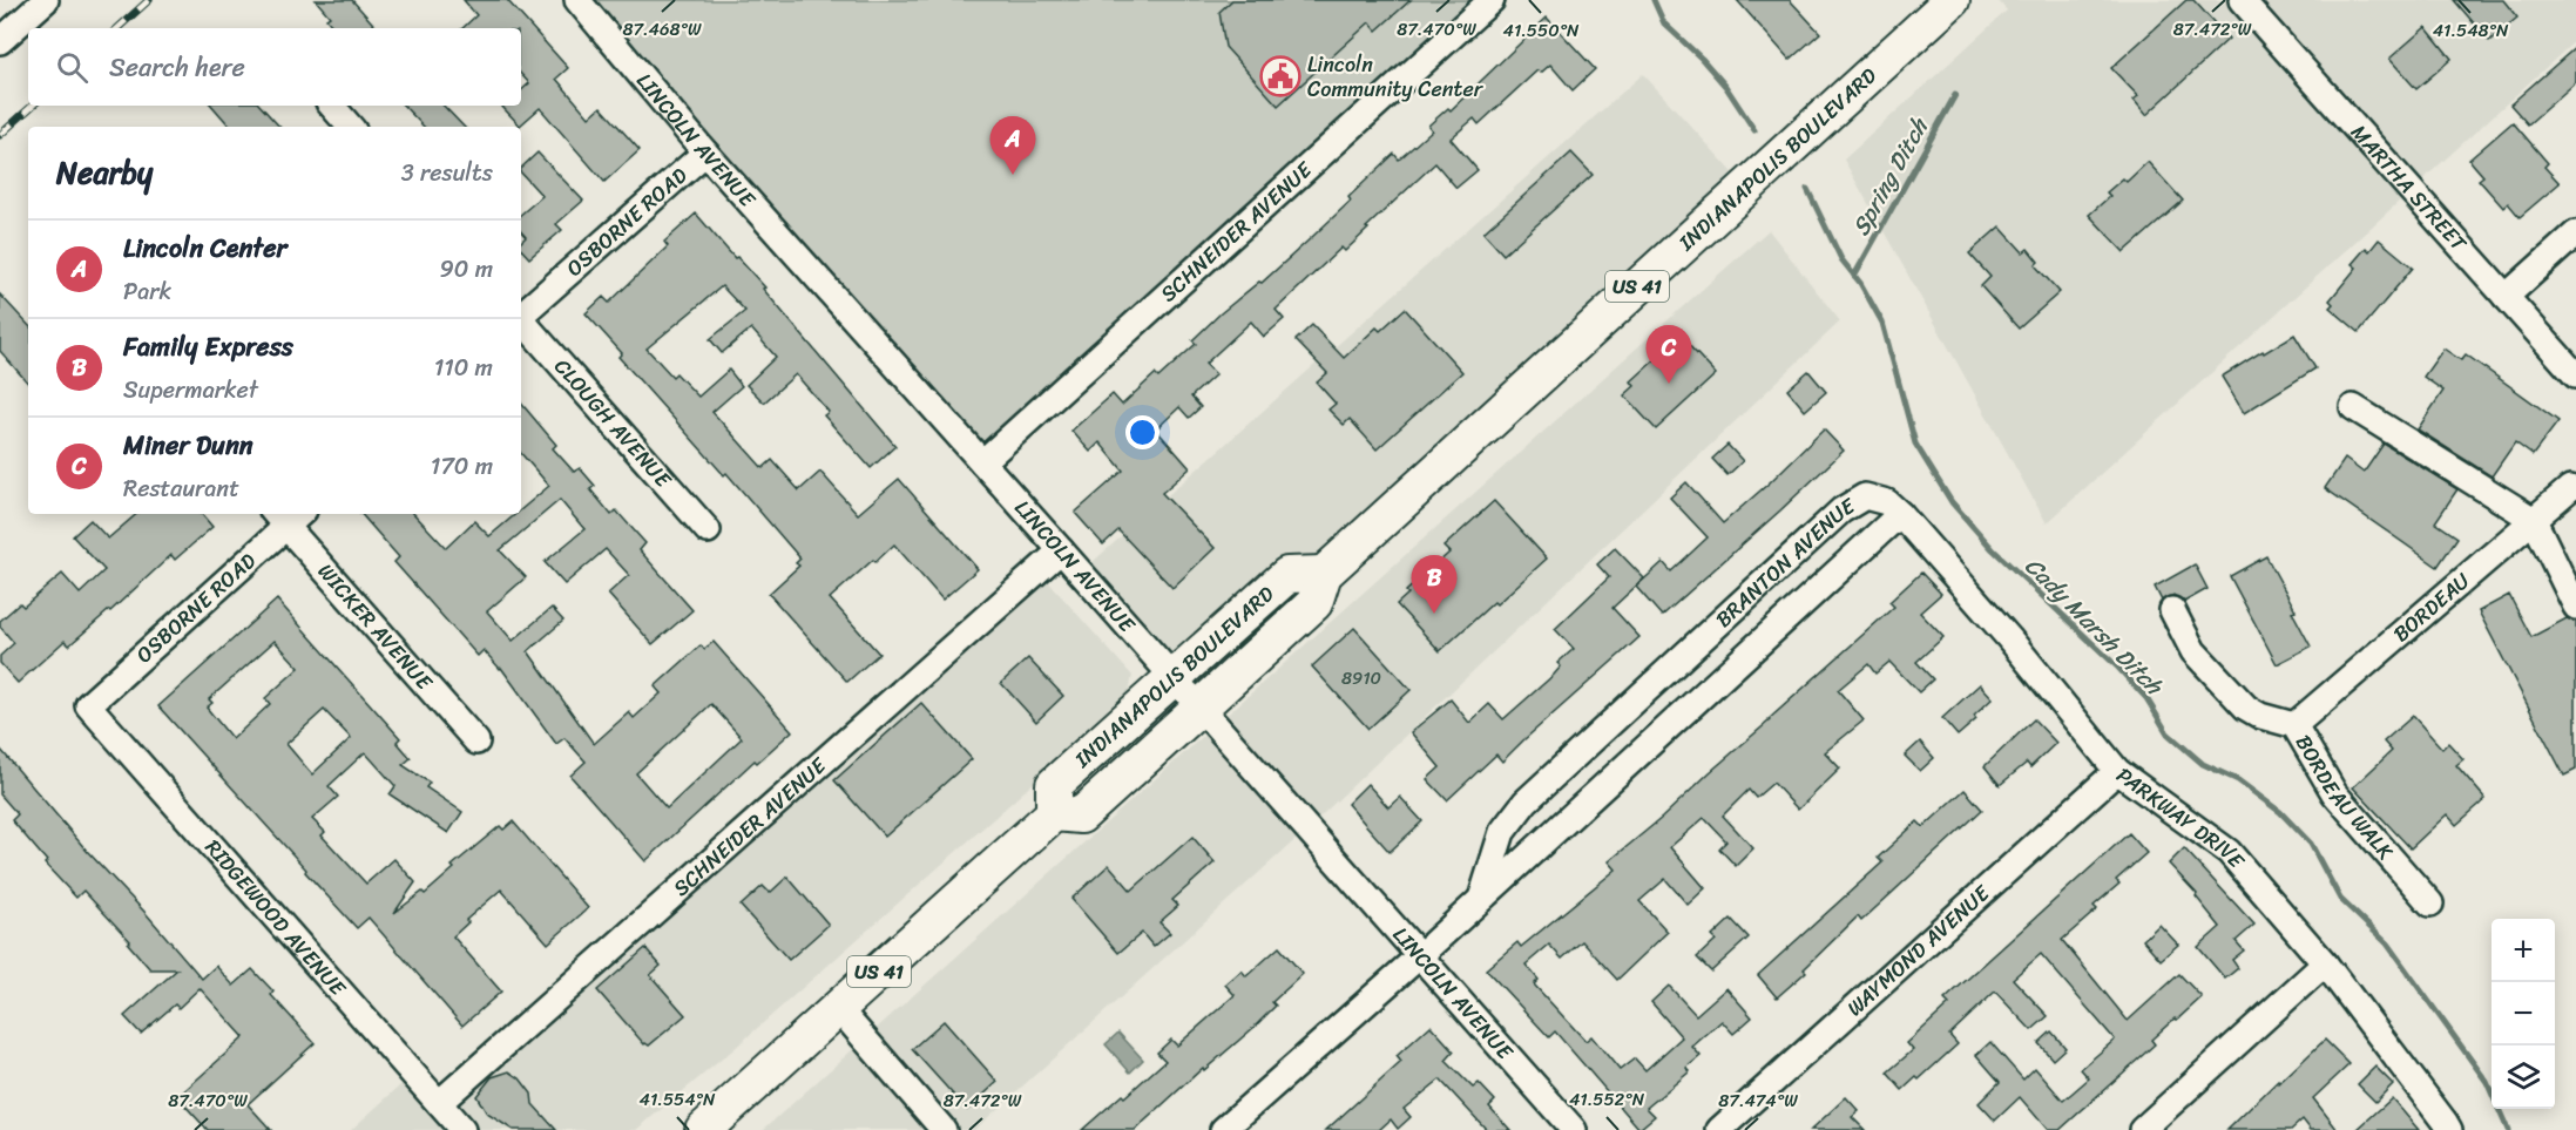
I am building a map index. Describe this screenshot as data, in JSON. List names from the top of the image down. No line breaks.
{"streets":{"highway":["INDIANAPOLIS BOULEVARD","US 41"],"street":["LINCOLN AVENUE","MARTHA STREET","OSBORNE ROAD","SCHNEIDER AVENUE","CLOUGH AVENUE","BRANTON AVENUE","BORDEAU","WICKER AVENUE","BORDEAU WALK","PARKWAY DRIVE","RIDGEWOOD AVENUE","WAYMOND AVENUE"]},"crossings":[["LINCOLN AVENUE","INDIANAPOLIS BOULEVARD"],["LINCOLN AVENUE","OSBORNE ROAD"],["LINCOLN AVENUE","SCHNEIDER AVENUE"],["LINCOLN AVENUE","BRANTON AVENUE"],["INDIANAPOLIS BOULEVARD","US 41"],["OSBORNE ROAD","WICKER AVENUE"],["OSBORNE ROAD","RIDGEWOOD AVENUE"],["SCHNEIDER AVENUE","RIDGEWOOD AVENUE"],["BRANTON AVENUE","PARKWAY DRIVE"],["BORDEAU","BORDEAU WALK"],["PARKWAY DRIVE","WAYMOND AVENUE"]],"water":["Spring Ditch","Cady Marsh Ditch"],"places":{"public building":["Lincoln Community Center"]},"house_numbers":["8910"],"page":{"search":"Search here","pins":["A","C","B"],"heading":["Nearby","3 results"],"list":[{"mark":"A","name":"Lincoln Center","note":"Park","value":"90 m"},{"mark":"B","name":"Family Express","note":"Supermarket","value":"110 m"},{"mark":"C","name":"Miner Dunn","note":"Restaurant","value":"170 m"}],"map_buttons":["+","−"]},"coordinates":["87.468°W","87.470°W","87.472°W","41.548°N","41.550°N","41.554°N","41.552°N","87.474°W"]}
